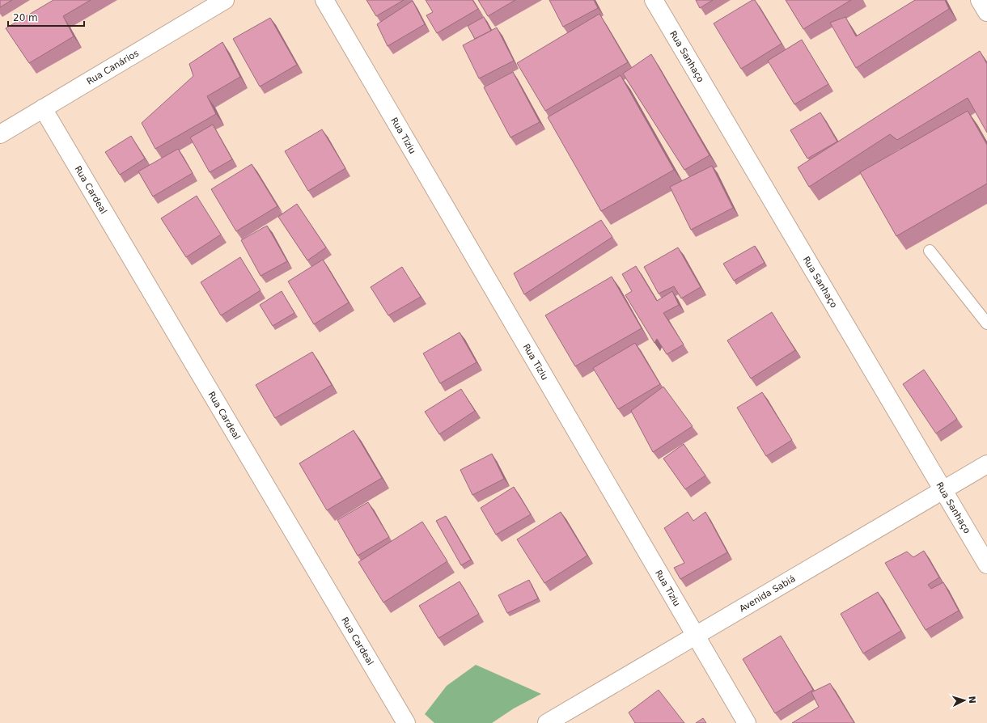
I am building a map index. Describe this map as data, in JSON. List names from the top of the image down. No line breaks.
{"streets":{"street":["Rua Sanhaço","Rua Canários","Rua Tiziu","Rua Cardeal","Avenida Sabiá"]},"crossings":[["Rua Sanhaço","Avenida Sabiá"],["Rua Canários","Rua Cardeal"],["Rua Tiziu","Avenida Sabiá"]],"scale_bar":"20 m","north":"right"}
